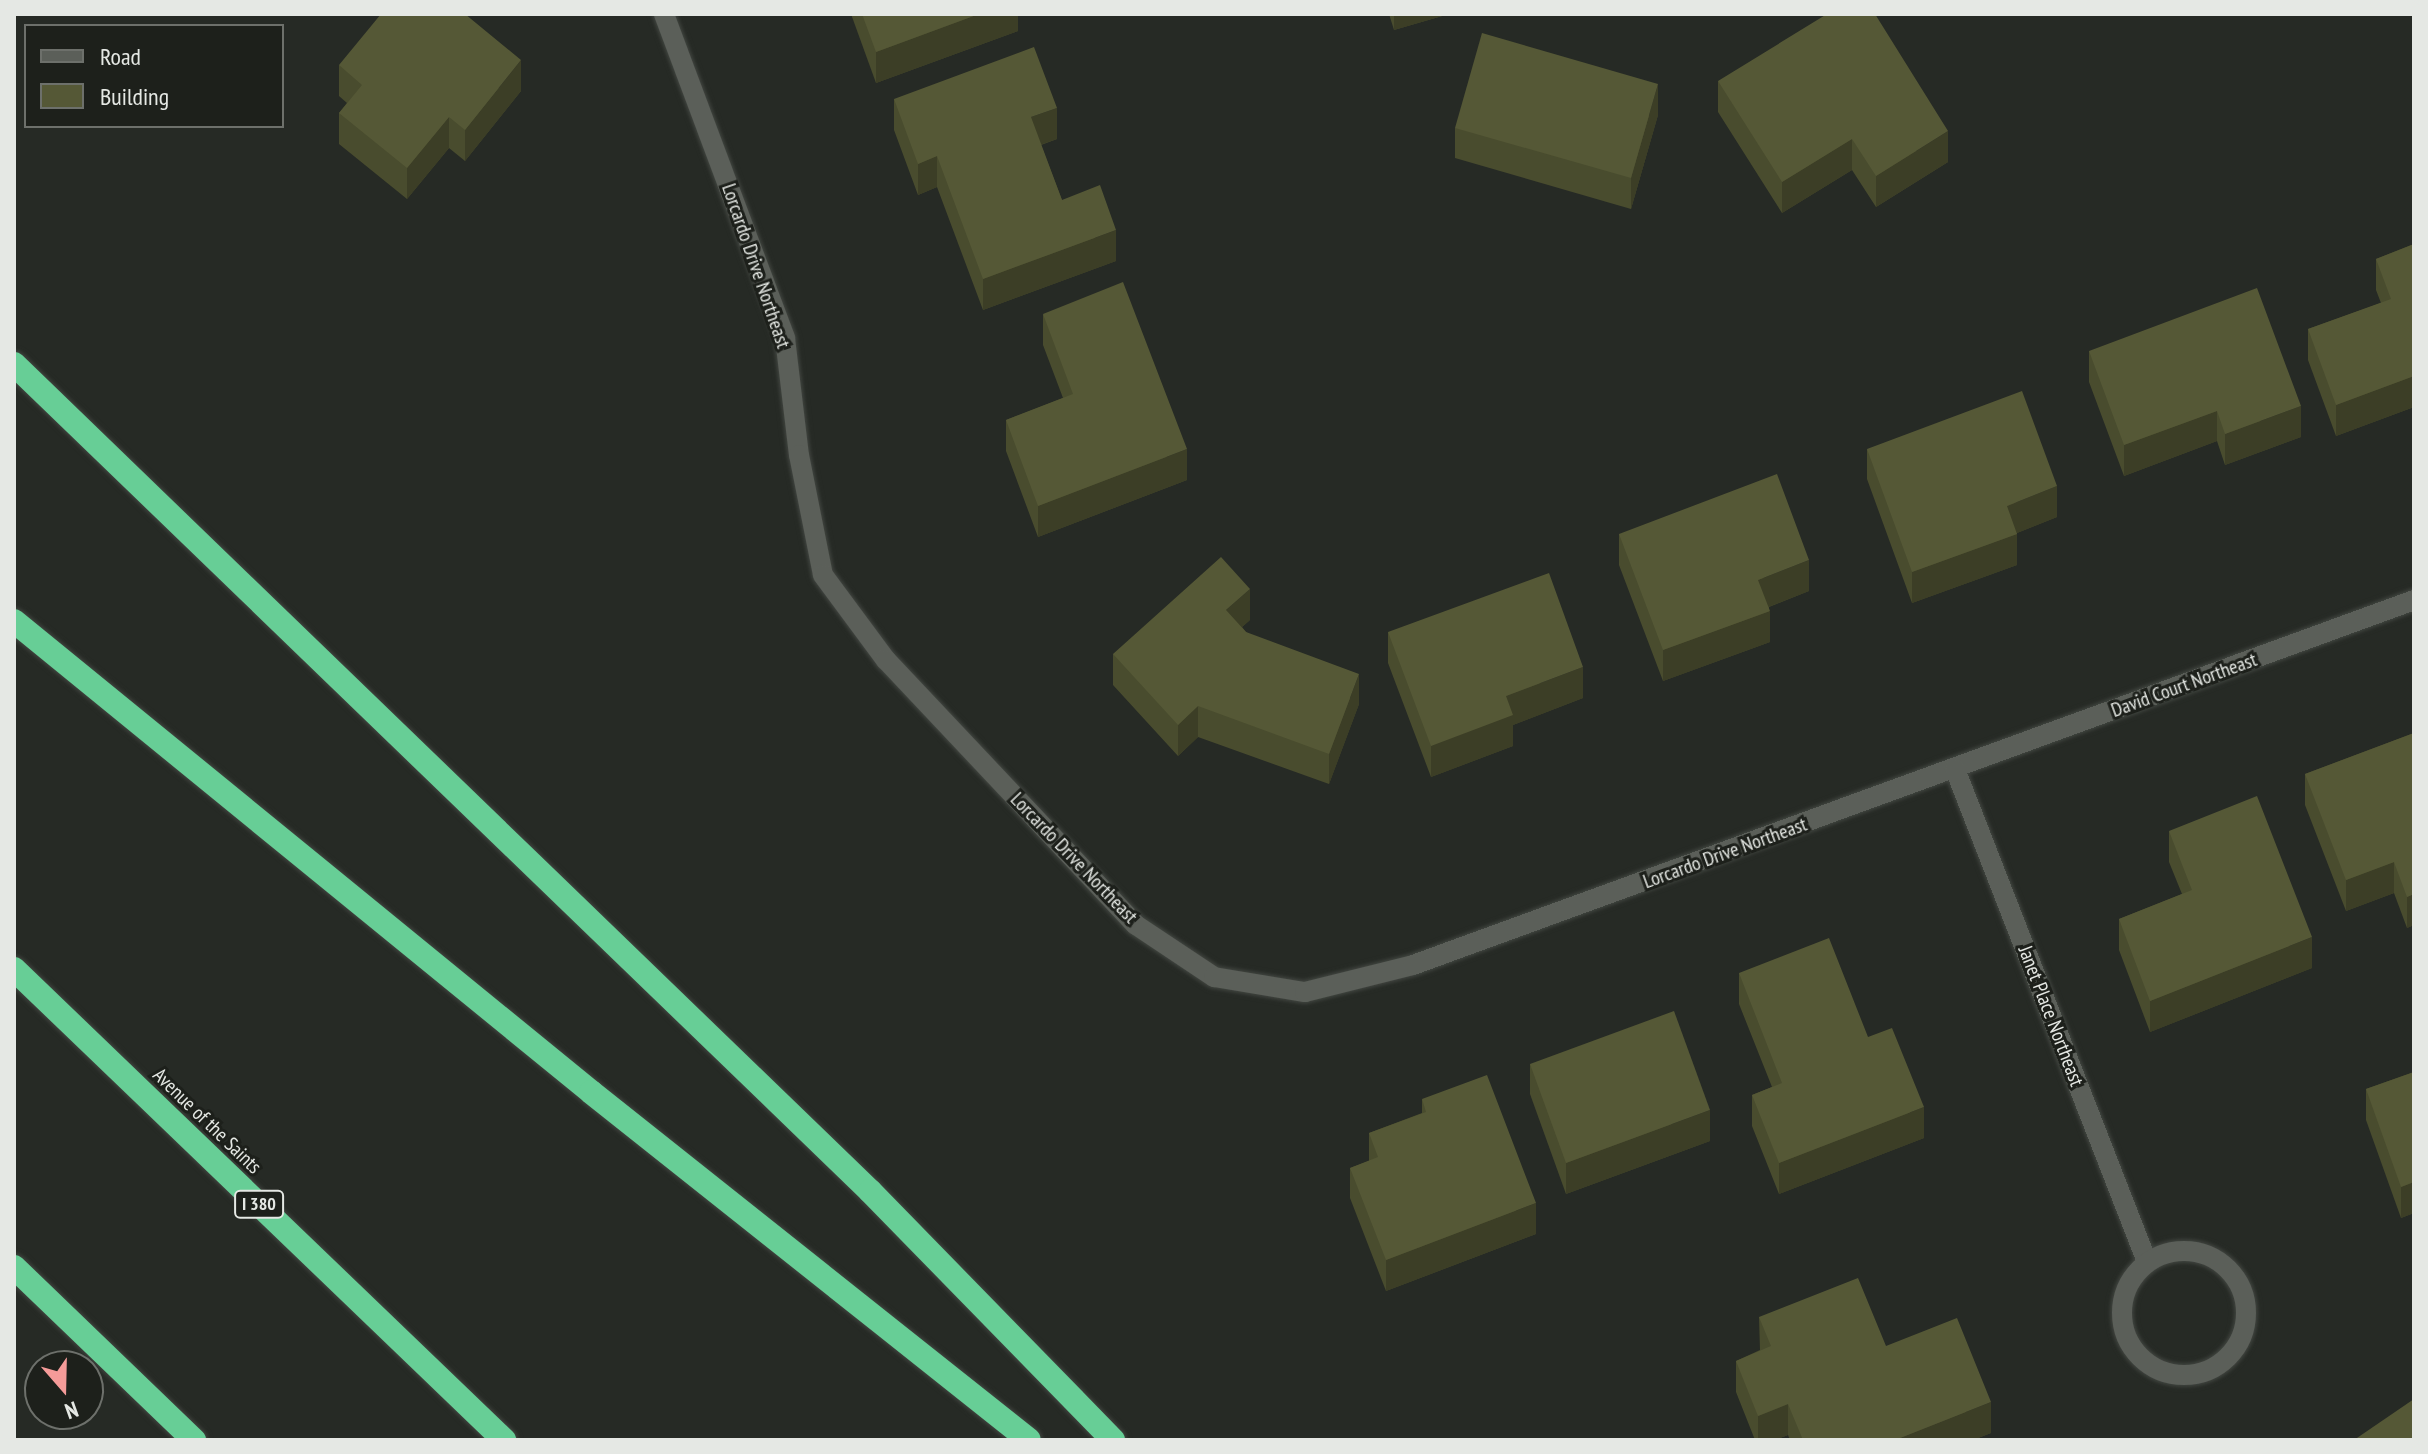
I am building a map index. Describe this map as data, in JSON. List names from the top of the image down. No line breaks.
{"streets":{"highway":["Avenue of the Saints","I 380"],"street":["Lorcardo Drive Northeast","David Court Northeast","Janet Place Northeast"]},"crossings":[["Lorcardo Drive Northeast","David Court Northeast"],["Lorcardo Drive Northeast","Janet Place Northeast"],["David Court Northeast","Janet Place Northeast"]],"legend":["Road","Building"],"north":"bottom"}
